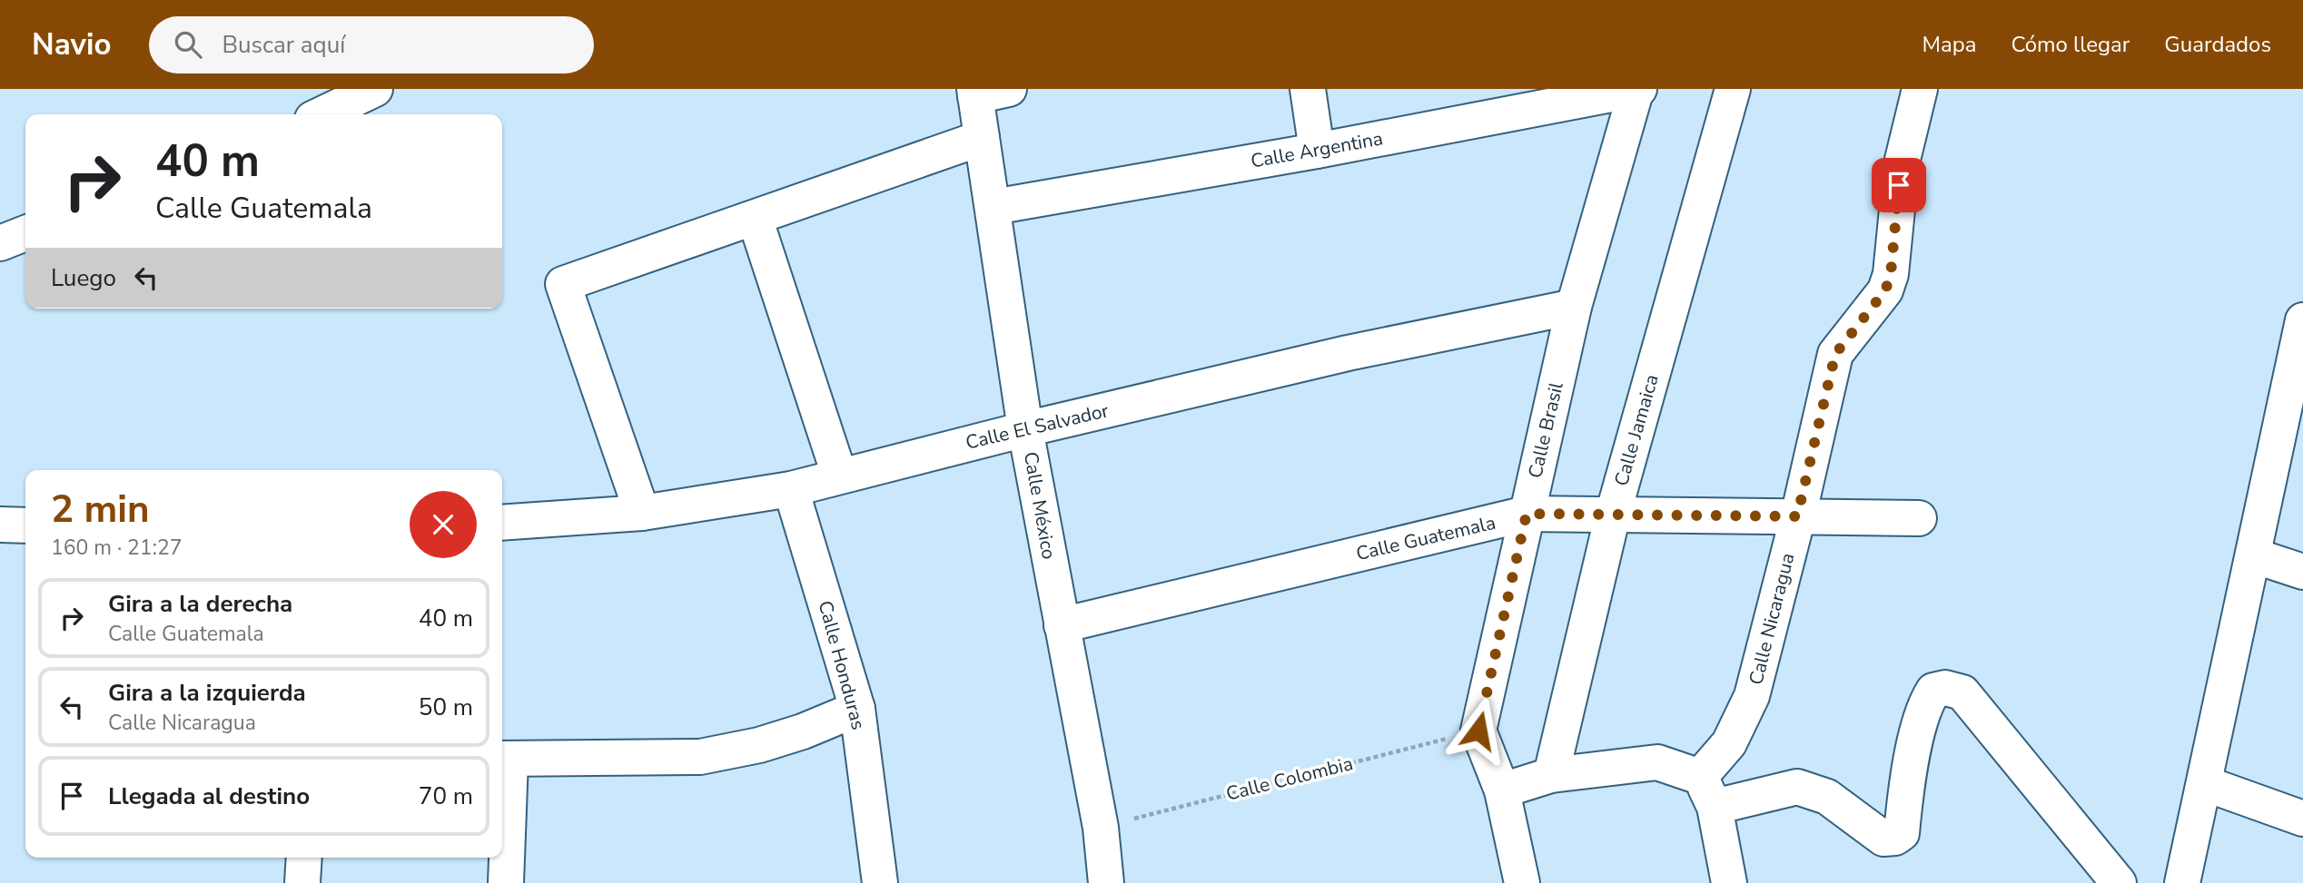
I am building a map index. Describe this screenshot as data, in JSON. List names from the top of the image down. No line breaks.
{"streets":{"street":["Calle Argentina","Calle El Salvador","Calle Brasil","Calle Jamaica","Calle México","Calle Guatemala","Calle Nicaragua","Calle Honduras"],"path":["Calle Colombia"]},"crossings":[["Calle Argentina","Calle Brasil"],["Calle Argentina","Calle México"],["Calle El Salvador","Calle Brasil"],["Calle El Salvador","Calle México"],["Calle El Salvador","Calle Honduras"],["Calle Brasil","Calle Guatemala"],["Calle Brasil","Calle Colombia"],["Calle Jamaica","Calle Guatemala"],["Calle México","Calle Guatemala"],["Calle México","Calle Colombia"],["Calle Guatemala","Calle Nicaragua"]],"page":{"header":"Navio","search":"Buscar aquí","nav":["Mapa","Cómo llegar","Guardados"],"turn":["40 m","Calle Guatemala"],"then":"Luego","heading":["2 min","160 m · 21:27"],"list":[{"name":"Gira a la derecha","note":"Calle Guatemala","value":"40 m"},{"name":"Gira a la izquierda","note":"Calle Nicaragua","value":"50 m"},{"name":"Llegada al destino","value":"70 m"}]}}
